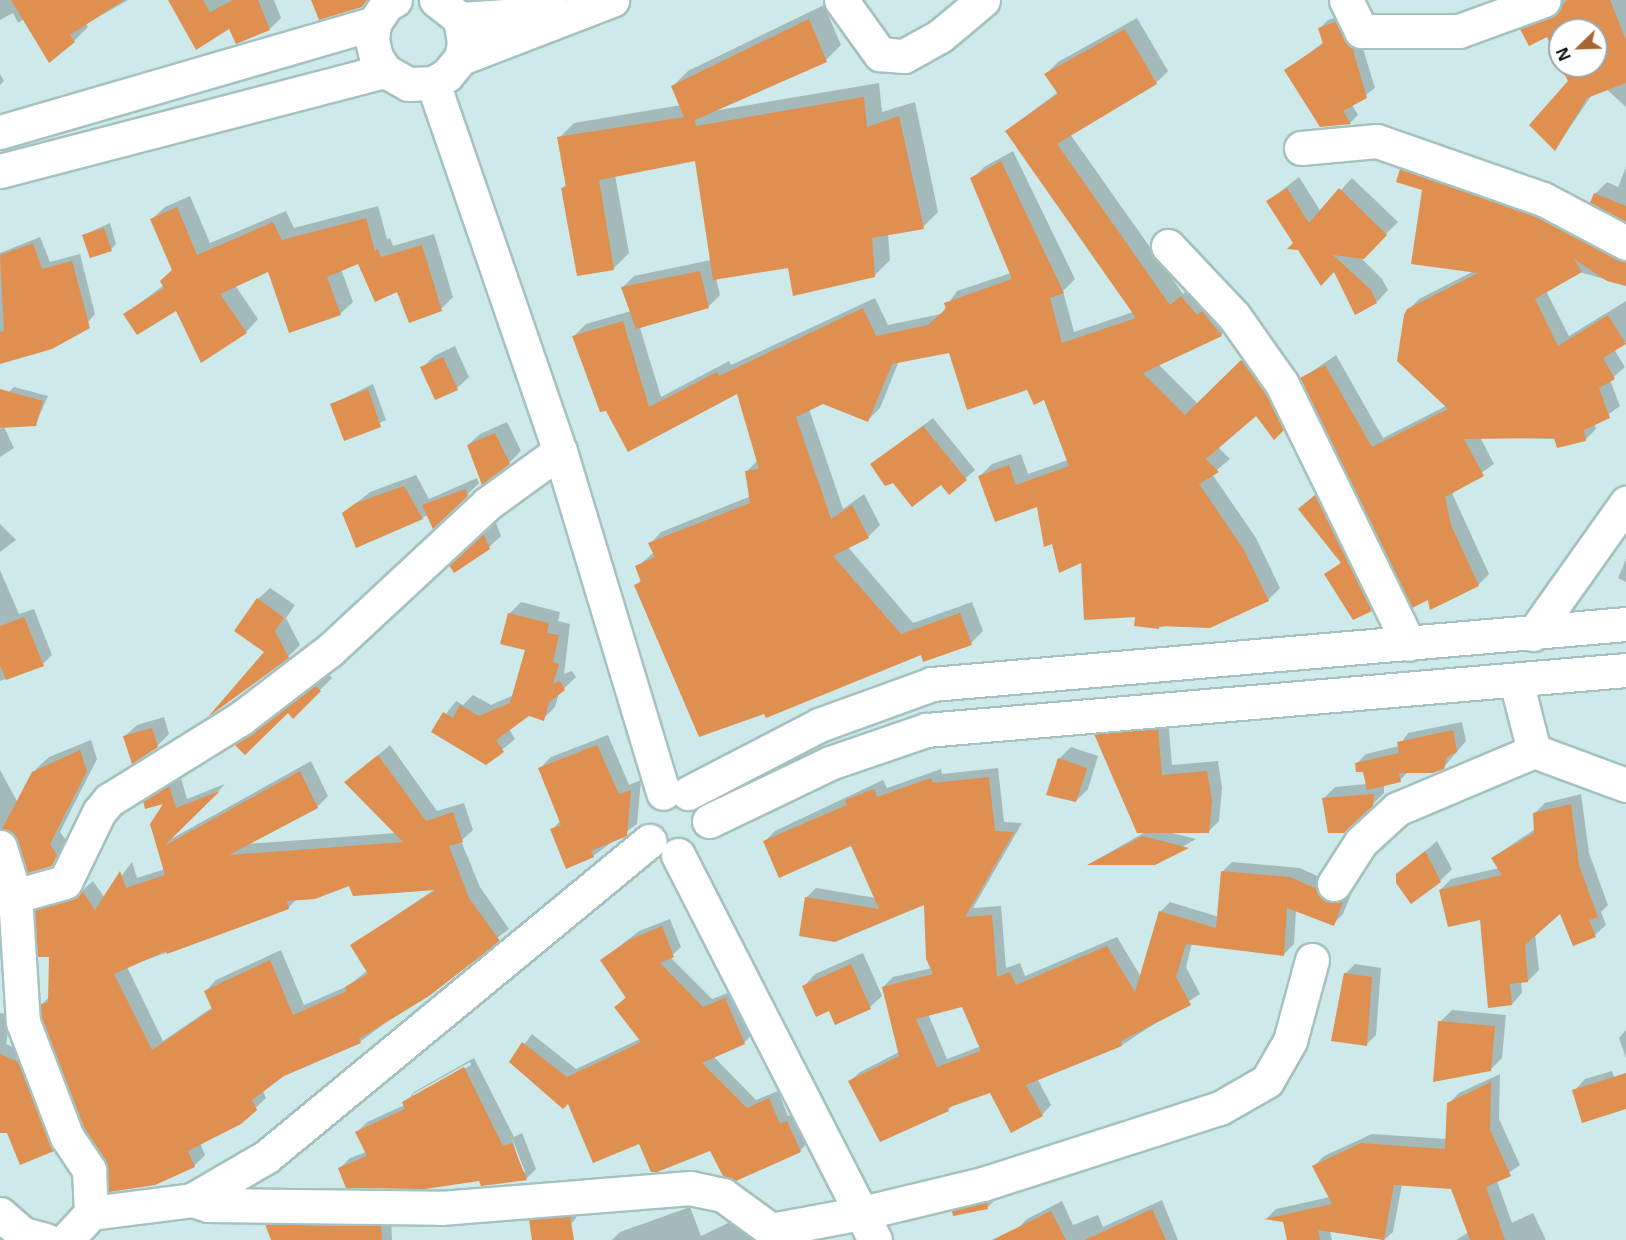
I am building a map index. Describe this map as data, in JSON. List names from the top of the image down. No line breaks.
{"north":"bottom left"}
